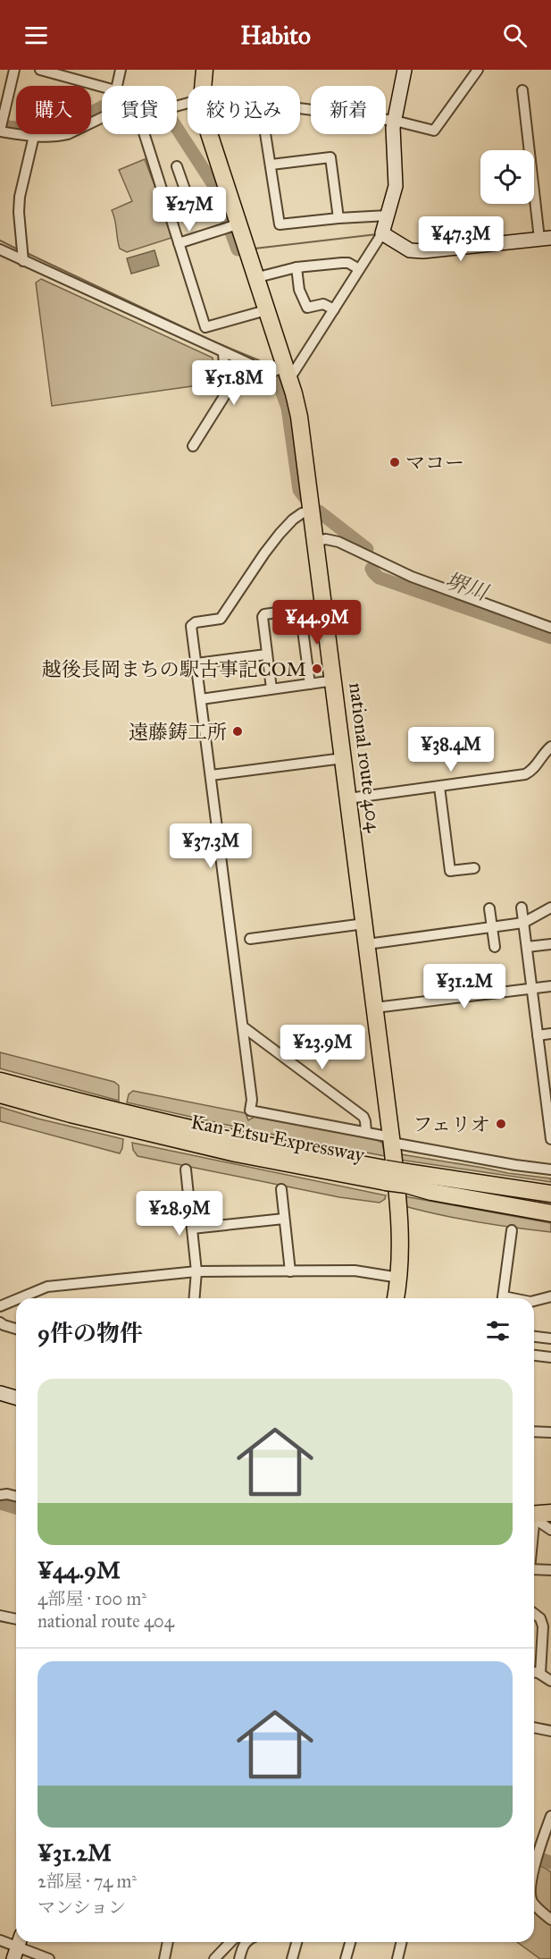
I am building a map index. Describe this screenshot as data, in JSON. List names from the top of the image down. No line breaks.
{"streets":{"highway":["national route 404","Kan-Etsu Expressway"]},"water":["堺川"],"places":["マコー","越後長岡まちの駅古事記COM","遠藤鋳工所","フェリオ"],"page":{"header":"Habito","chip":["購入","賃貸","絞り込み","新着"],"price":["¥27M","¥47.3M","¥51.8M","¥44.9M","¥38.4M","¥37.3M","¥31.2M","¥23.9M","¥28.9M"],"heading":"9件の物件","list":[{"name":"¥44.9M","note":"4部屋 · 100 m² · national route 404"},{"name":"¥31.2M","note":"2部屋 · 74 m² · マンション"}]}}
